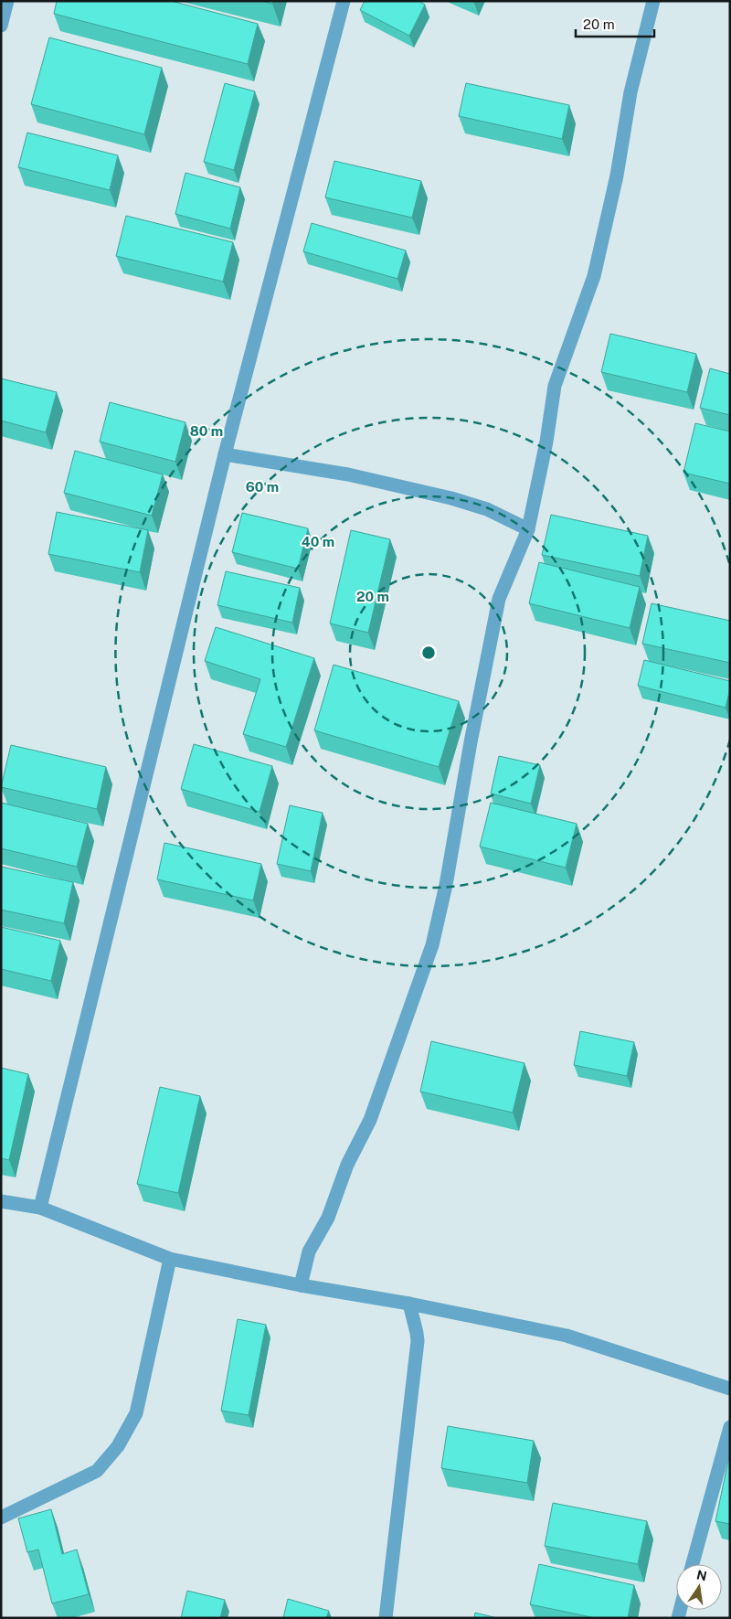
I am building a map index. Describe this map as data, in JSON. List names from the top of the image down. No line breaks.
{"scale_bar":"20 m","north":"top","rings":["80 m","60 m","40 m","20 m"]}
